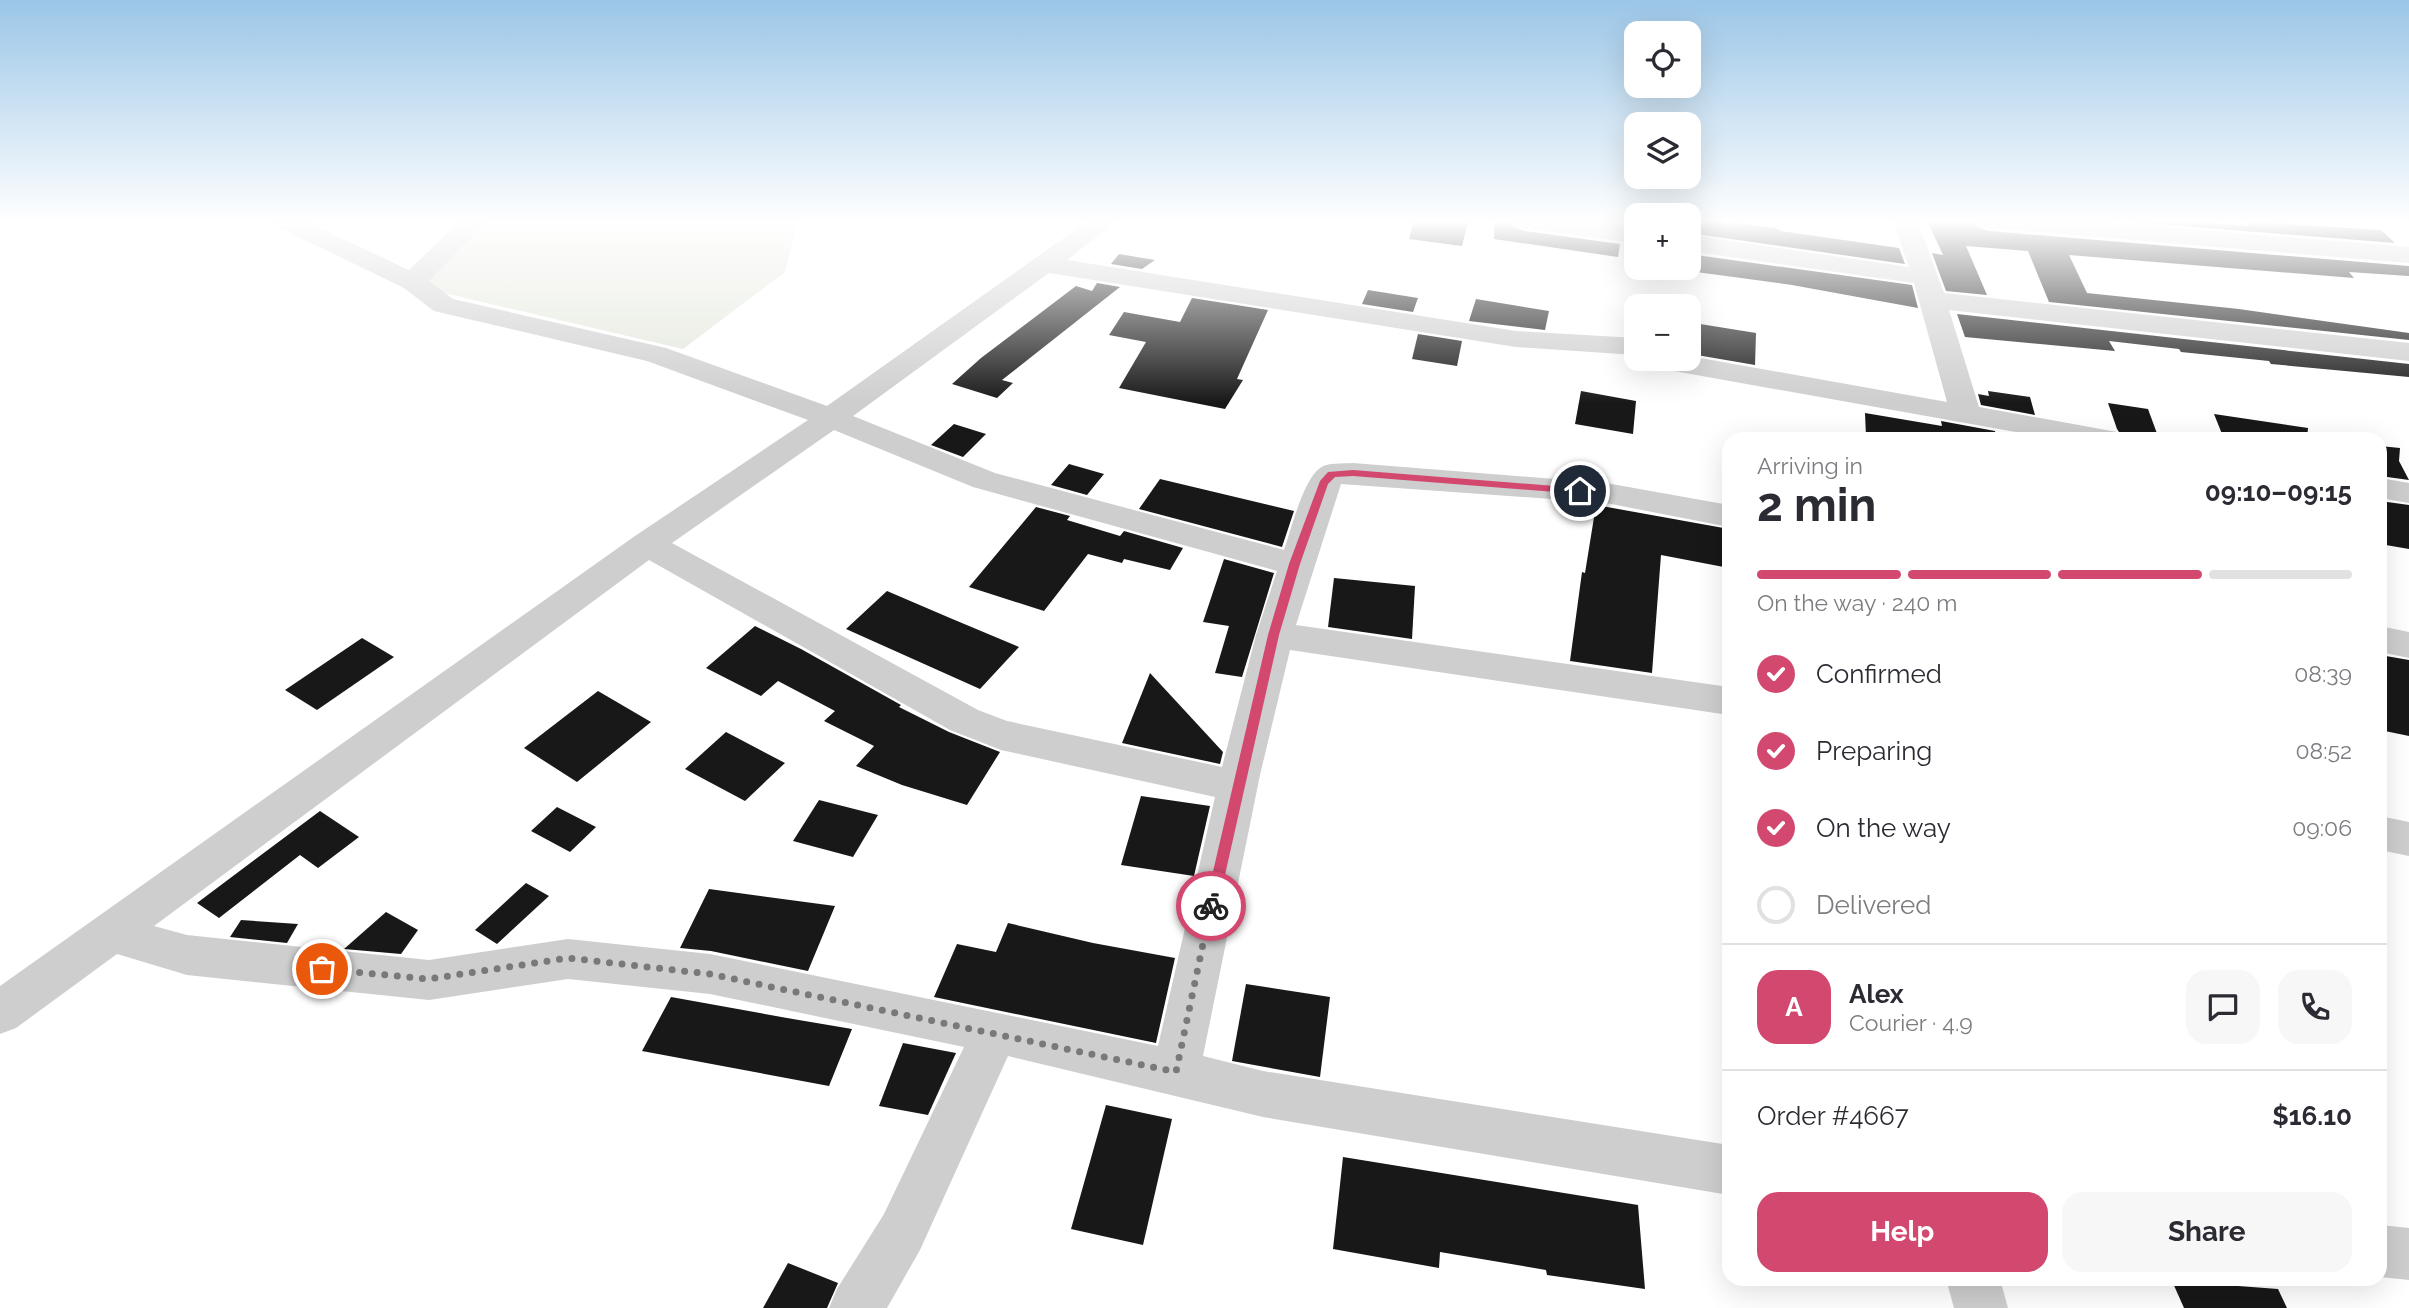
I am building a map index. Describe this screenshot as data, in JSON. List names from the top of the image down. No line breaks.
{"page":{"map_buttons":["+","−"],"heading":["2 min","Arriving in","09:10–09:15"],"panel":["Alex","Courier · 4.9","Order #4667","$16.10"],"bar":"On the way · 240 m","list":[["Confirmed","08:39"],["Preparing","08:52"],["On the way","09:06"],"Delivered"],"round":"A","buttons":["Help","Share"]}}
